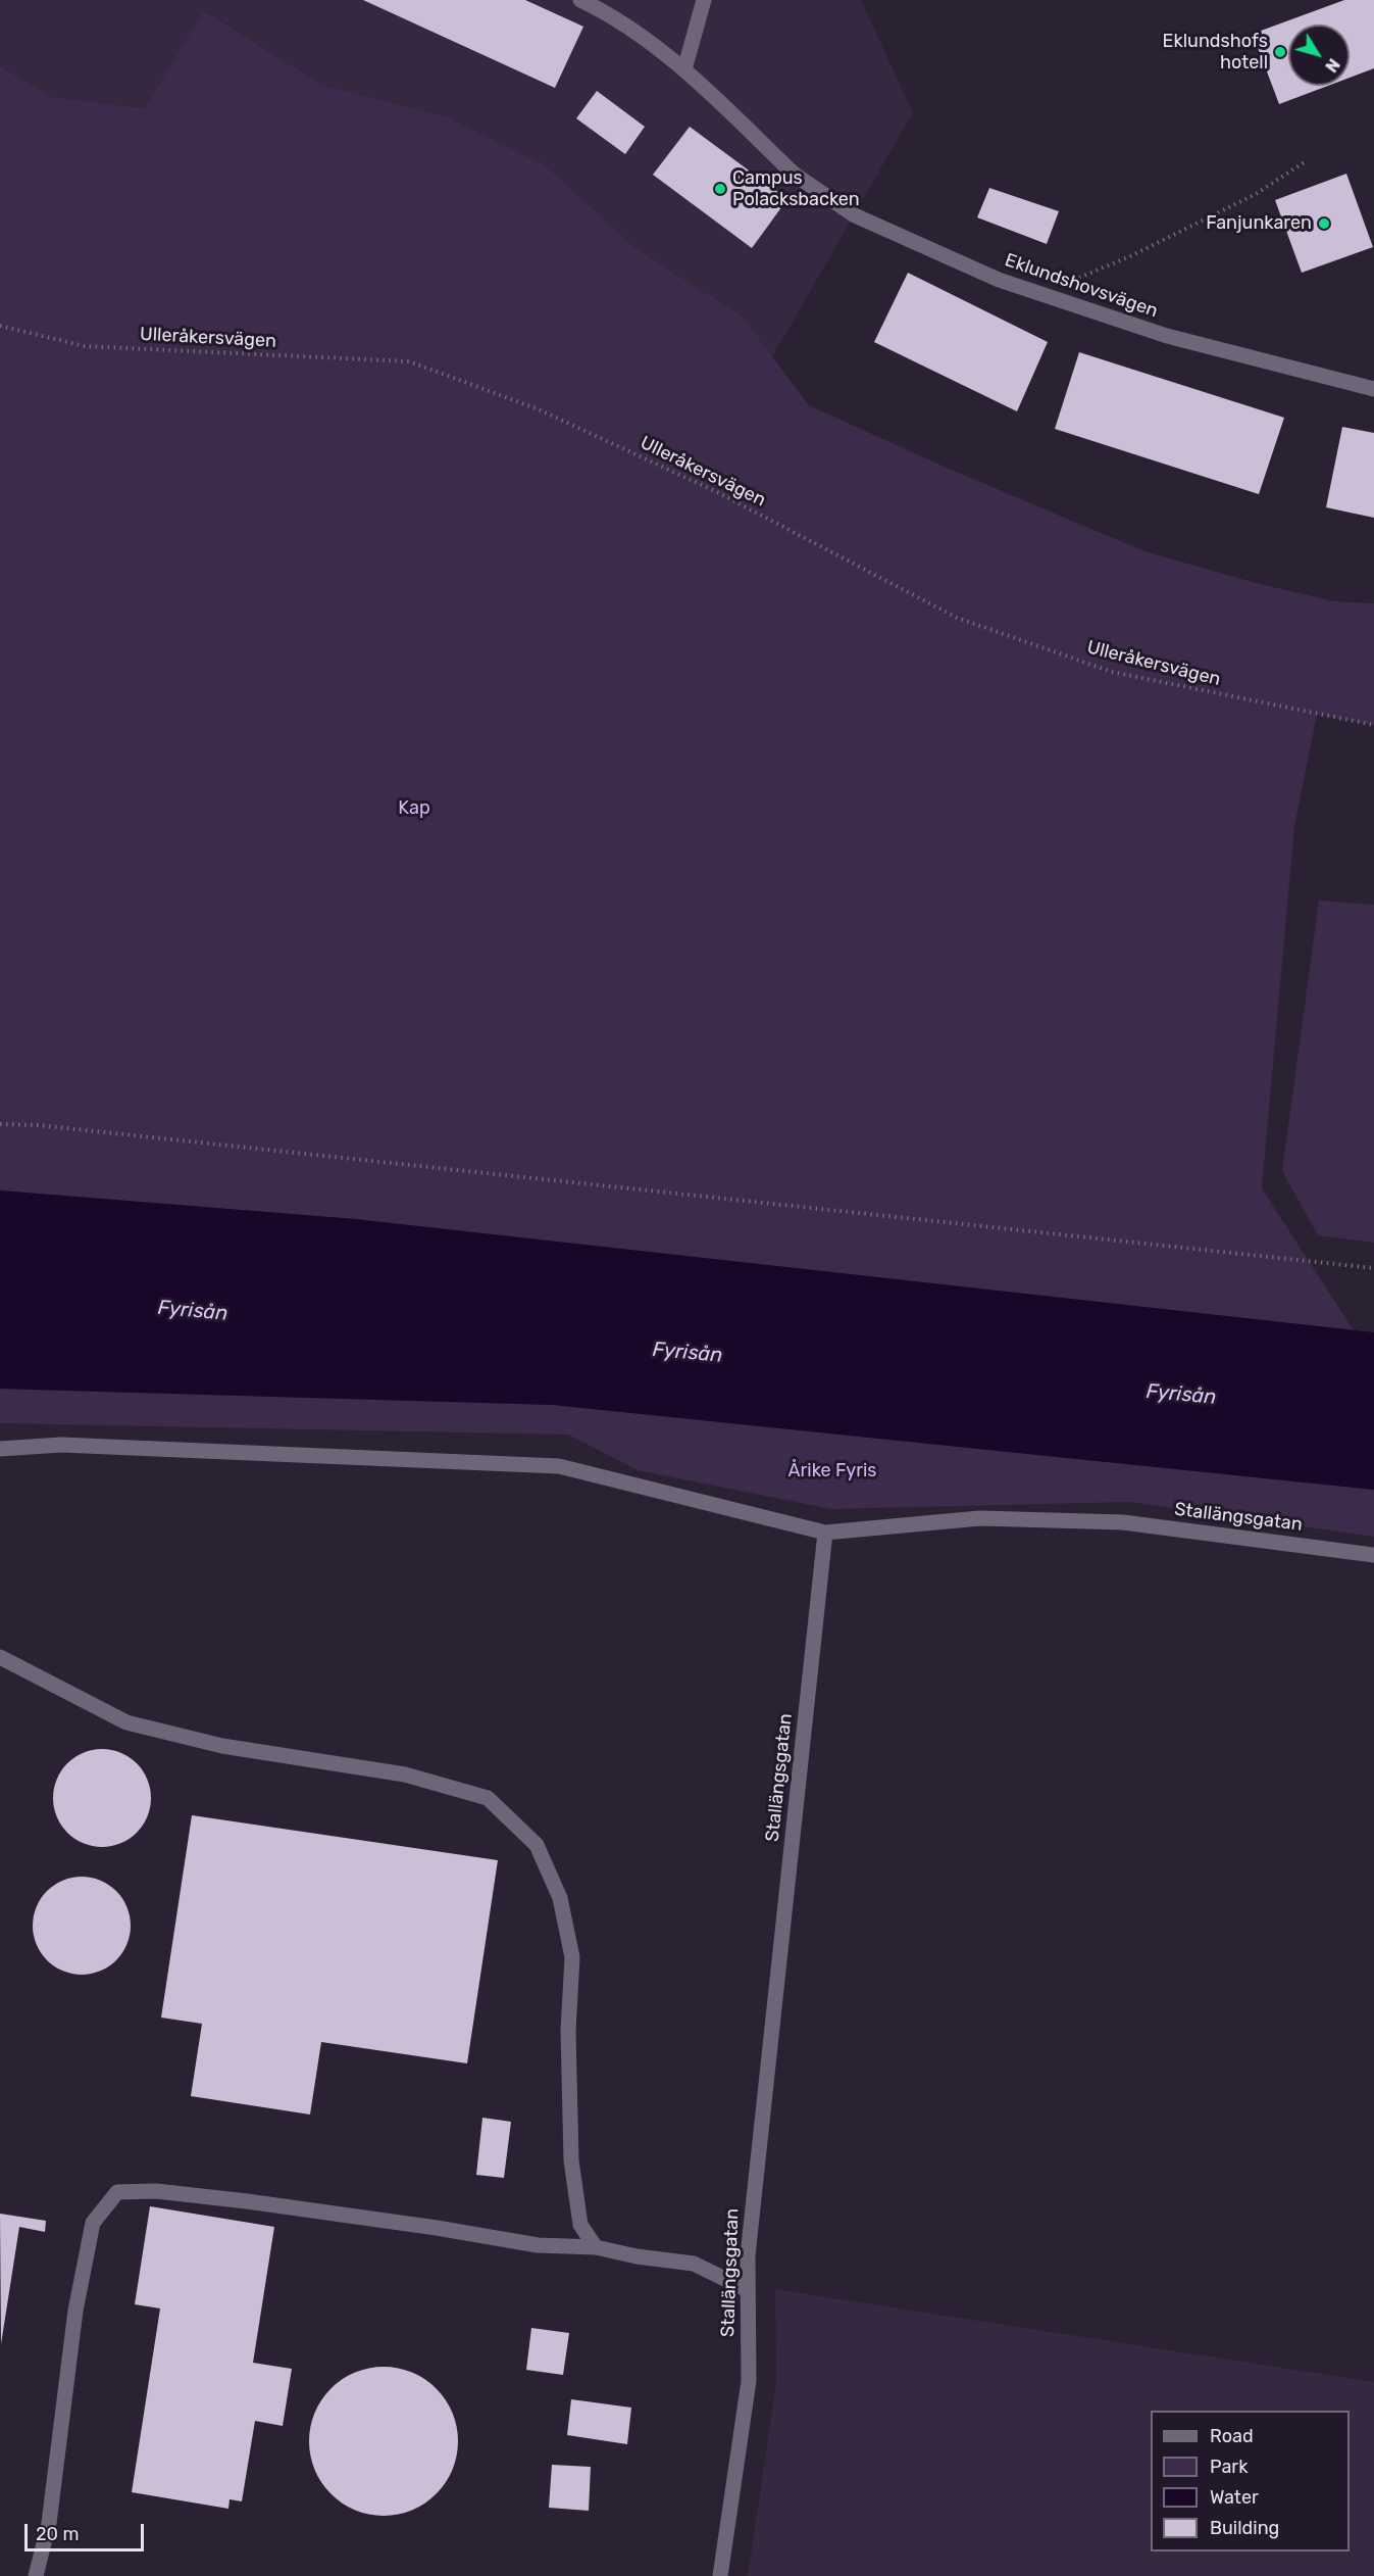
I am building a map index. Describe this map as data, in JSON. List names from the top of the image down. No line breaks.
{"streets":{"street":["Eklundshovsvägen","Stallängsgatan"],"path":["Ulleråkersvägen"]},"water":["Fyrisån"],"parks":["Kap","Årike Fyris"],"places":["Eklundshofs hotell","Campus Polacksbacken","Fanjunkaren"],"legend":["Road","Park","Water","Building"],"scale_bar":"20 m","north":"bottom right"}
